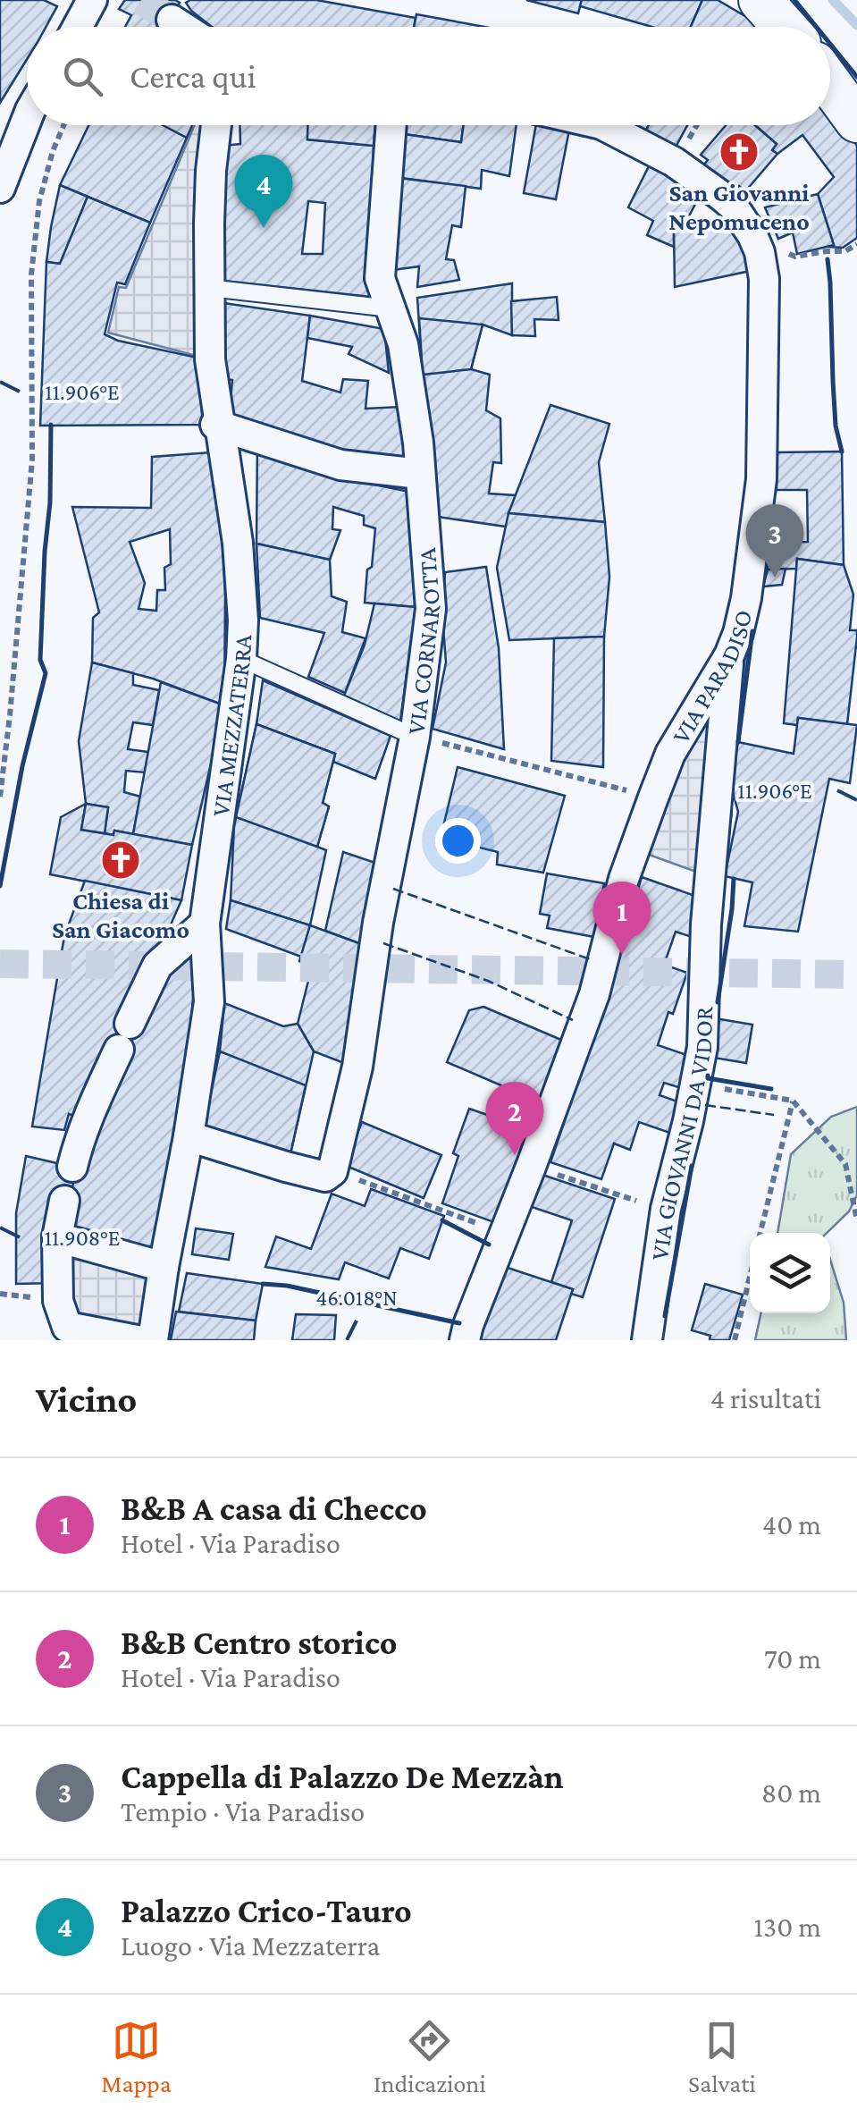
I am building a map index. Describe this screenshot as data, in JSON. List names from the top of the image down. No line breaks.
{"streets":{"street":["VIA CORNAROTTA","VIA PARADISO","VIA MEZZATERRA","VIA GIOVANNI DA VIDOR"]},"crossings":[["VIA PARADISO","VIA GIOVANNI DA VIDOR"]],"places":{"church":["San Giovanni Nepomuceno","Chiesa di San Giacomo"]},"page":{"search":"Cerca qui","pins":["4","3","1","2"],"heading":["Vicino","4 risultati"],"list":[{"mark":"1","name":"B&B A casa di Checco","note":"Hotel · Via Paradiso","value":"40 m"},{"mark":"2","name":"B&B Centro storico","note":"Hotel · Via Paradiso","value":"70 m"},{"mark":"3","name":"Cappella di Palazzo De Mezzàn","note":"Tempio · Via Paradiso","value":"80 m"},{"mark":"4","name":"Palazzo Crico-Tauro","note":"Luogo · Via Mezzaterra","value":"130 m"}],"nav":["Mappa","Indicazioni","Salvati"]},"coordinates":["11.906°E","11.908°E","46.018°N"]}
